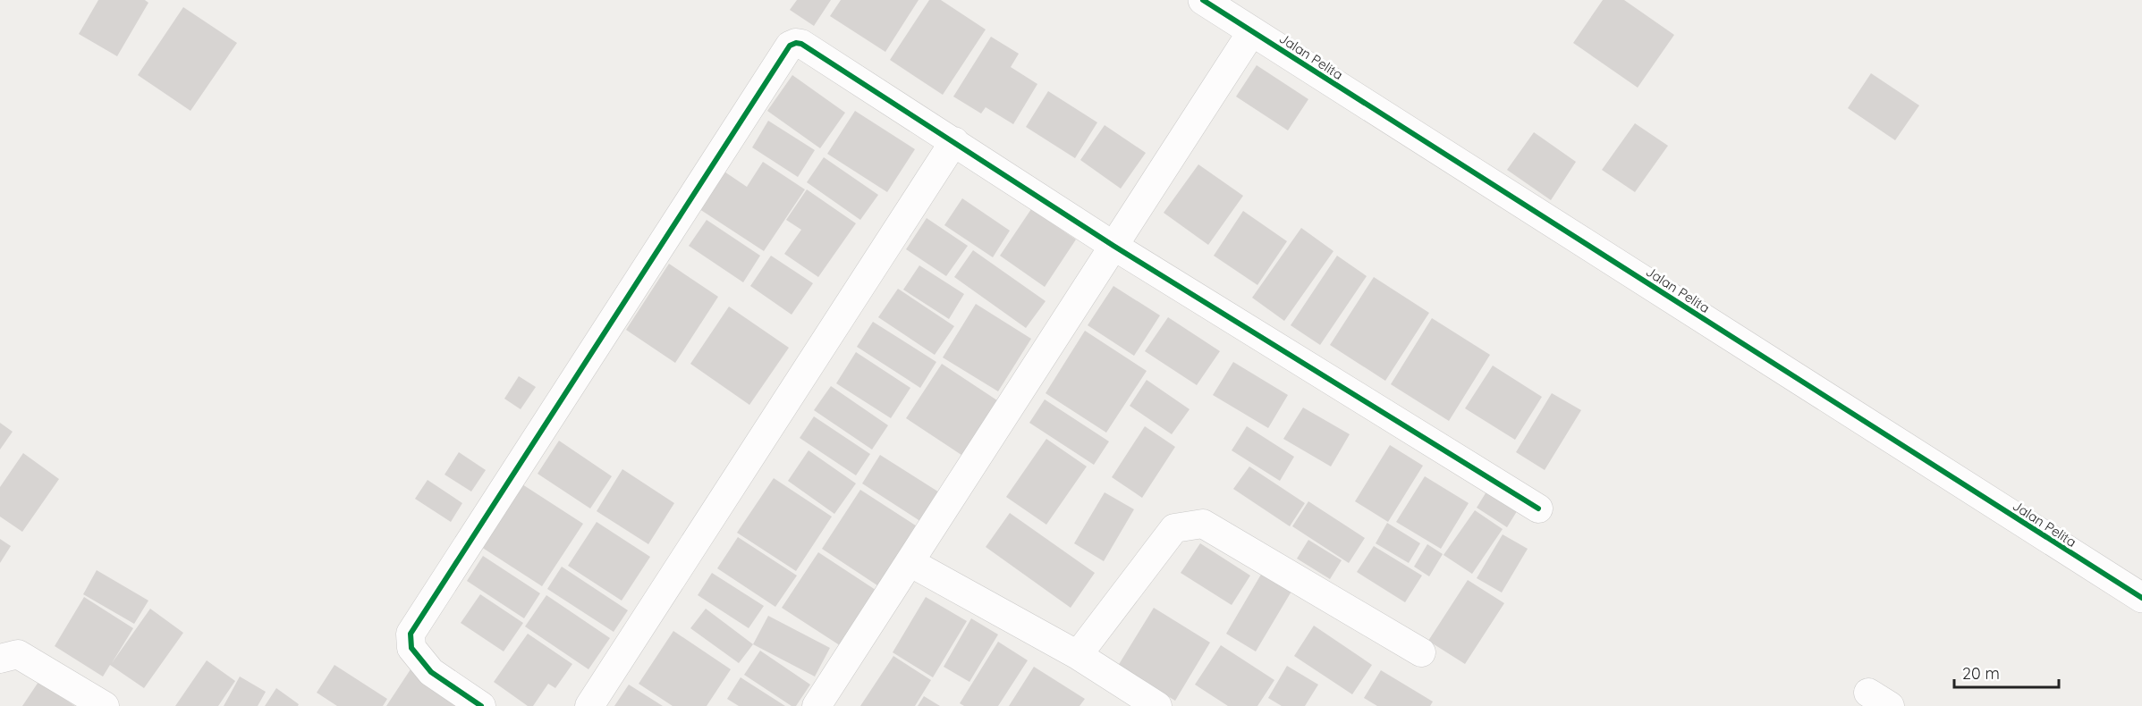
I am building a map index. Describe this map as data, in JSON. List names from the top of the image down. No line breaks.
{"streets":{"street":["Jalan Pelita"]},"scale_bar":"20 m"}
